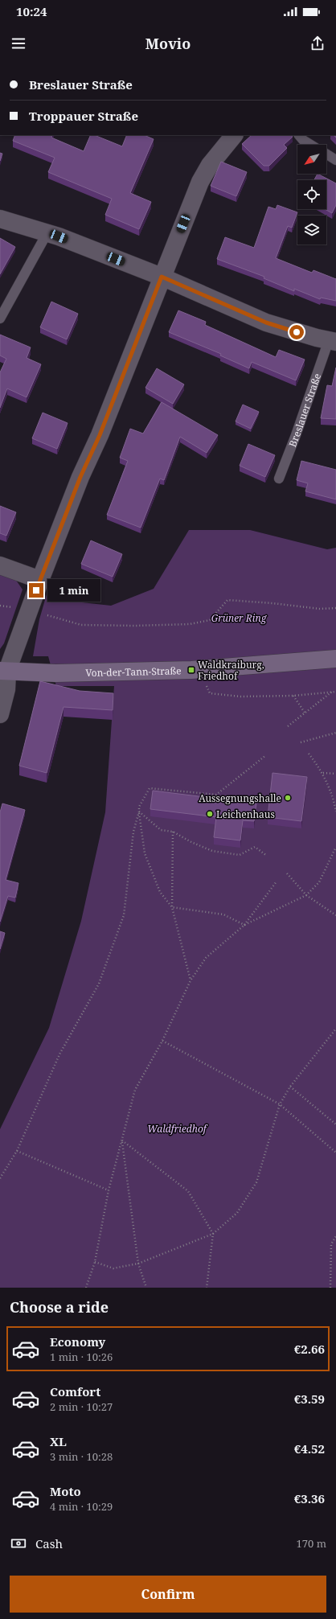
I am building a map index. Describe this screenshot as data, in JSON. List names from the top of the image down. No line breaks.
{"streets":{"street":["Breslauer Straße","Von-der-Tann-Straße"]},"parks":["Grüner Ring","Waldfriedhof"],"places":{"transit":["Waldkraiburg, Friedhof"],"other":["Aussegnungshalle","Leichenhaus"]},"north":"bottom left","page":{"status":"10:24","header":"Movio","banner":["Breslauer Straße","Troppauer Straße"],"bubble":"1 min","heading":"Choose a ride","list":[{"name":"Economy","note":"1 min · 10:26","value":"€2.66"},{"name":"Comfort","note":"2 min · 10:27","value":"€3.59"},{"name":"XL","note":"3 min · 10:28","value":"€4.52"},{"name":"Moto","note":"4 min · 10:29","value":"€3.36"}],"pay":["Cash","170 m"],"buttons":"Confirm"}}
